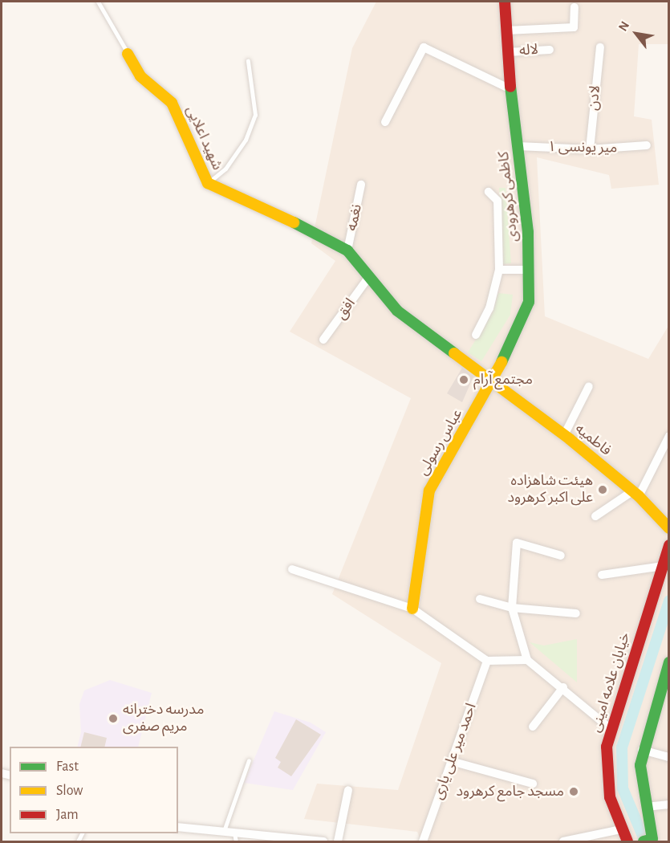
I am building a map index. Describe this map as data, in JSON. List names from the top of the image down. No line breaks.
{"streets":{"street":["لاله","لادن","شهید اعلایی","میر یونسی ۱","کاظمی کرهرودی","نغمه","افق","فاطمیه","عباس رسولی","خیابان علامه امینی","احمد میر علی یاری"]},"crossings":[["لاله","کاظمی کرهرودی"],["لادن","میر یونسی ۱"],["شهید اعلایی","نغمه"],["شهید اعلایی","فاطمیه"],["میر یونسی ۱","کاظمی کرهرودی"],["کاظمی کرهرودی","فاطمیه"],["کاظمی کرهرودی","عباس رسولی"],["نغمه","فاطمیه"],["افق","فاطمیه"],["فاطمیه","عباس رسولی"]],"places":["مجتمع آرام","هیئت شاهزاده علی اکبر کرهرود","مدرسه دخترانه مریم صفری","مسجد جامع کرهرود"],"legend":["Fast","Slow","Jam"],"north":"top left"}
